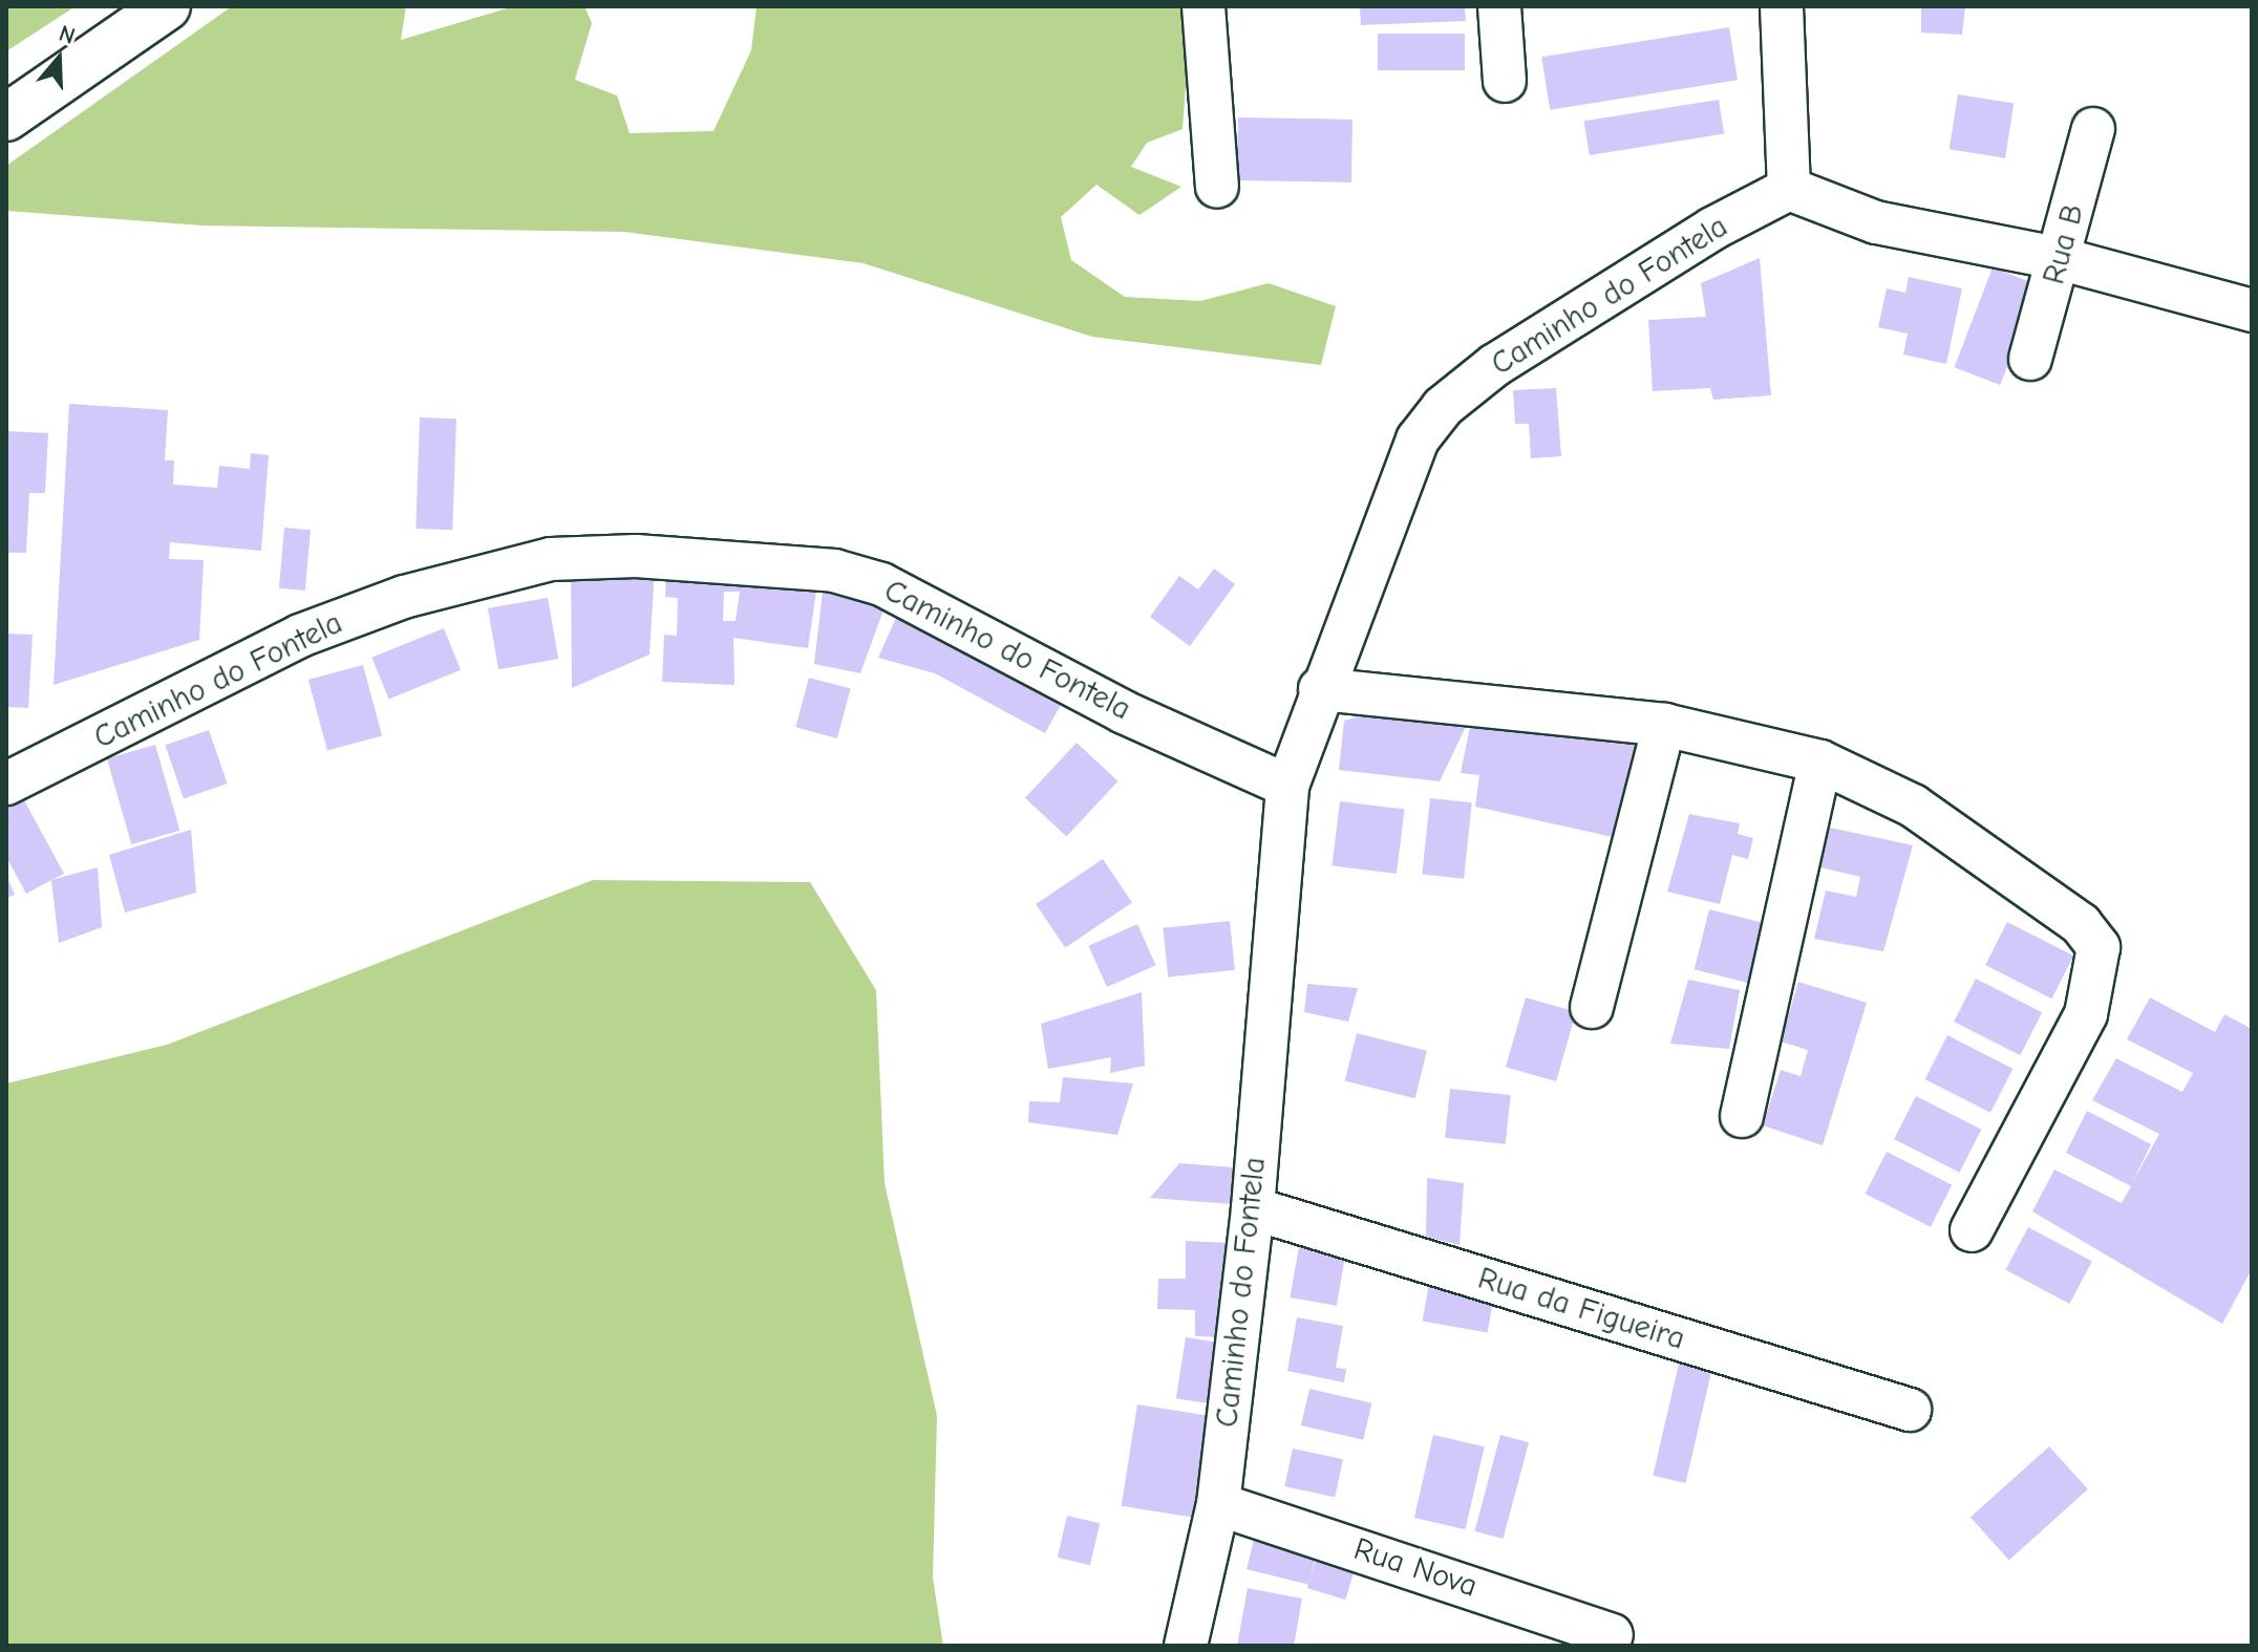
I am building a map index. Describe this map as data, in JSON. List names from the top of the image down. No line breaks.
{"streets":{"street":["Rua B","Caminho do Fontela","Rua da Figueira","Rua Nova"]},"crossings":[["Caminho do Fontela","Rua da Figueira"],["Caminho do Fontela","Rua Nova"]],"north":"top"}
